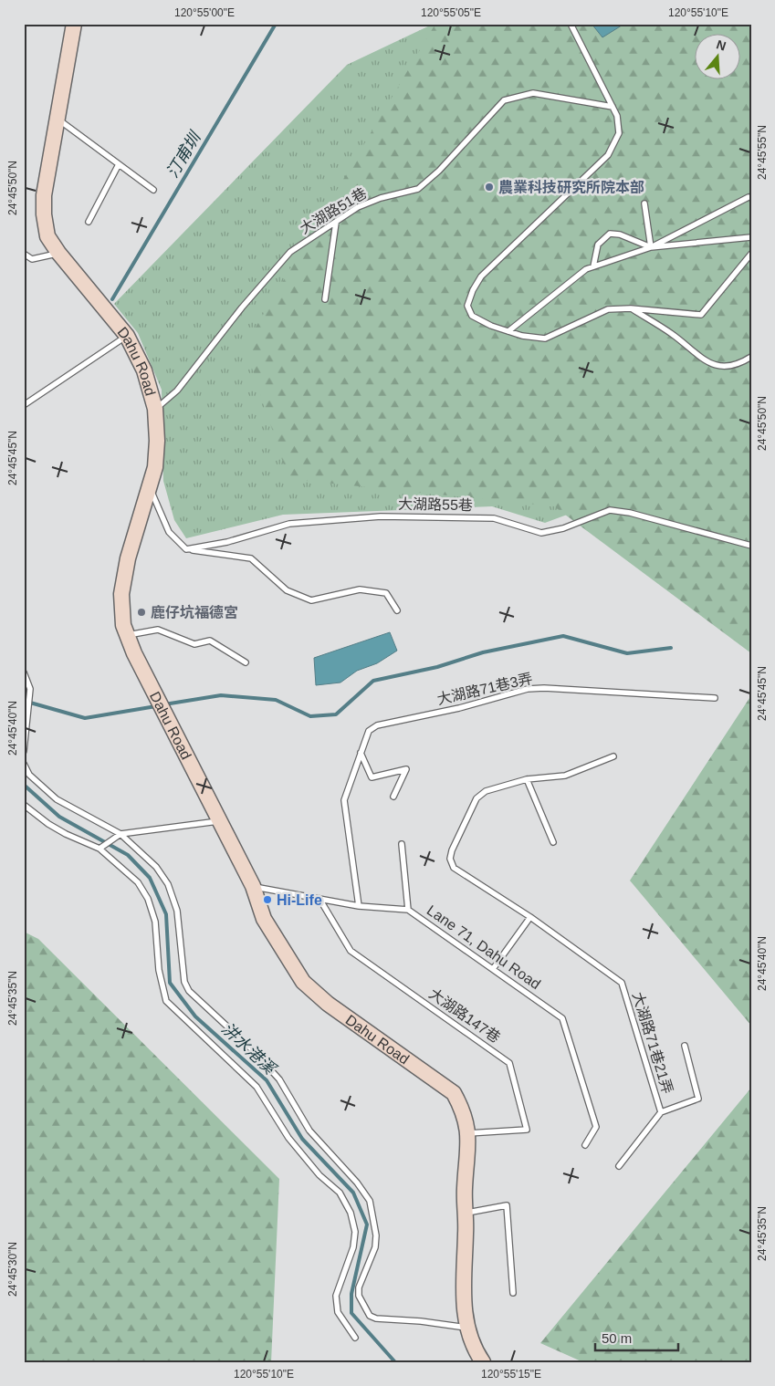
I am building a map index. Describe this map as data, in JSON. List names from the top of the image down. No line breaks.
{"streets":{"street":["Dahu Road"],"lane":["大湖路51巷","大湖路55巷","大湖路71巷3弄","Lane 71, Dahu Road","大湖路147巷","大湖路71巷21弄"]},"crossings":[["大湖路51巷","Dahu Road"],["Dahu Road","Lane 71, Dahu Road"],["Dahu Road","大湖路147巷"],["大湖路71巷3弄","Lane 71, Dahu Road"],["Lane 71, Dahu Road","大湖路147巷"]],"water":["汀甫圳","汫水港溪"],"places":["農業科技研究所院本部","鹿仔坑福德宮","Hi-Life"],"scale_bar":"50 m","north":"top","coordinates":["120°55'00\"E","120°55'05\"E","120°55'10\"E","24°45'55\"N","24°45'50\"N","24°45'45\"N","24°45'40\"N","24°45'35\"N","24°45'30\"N","120°55'15\"E"]}
